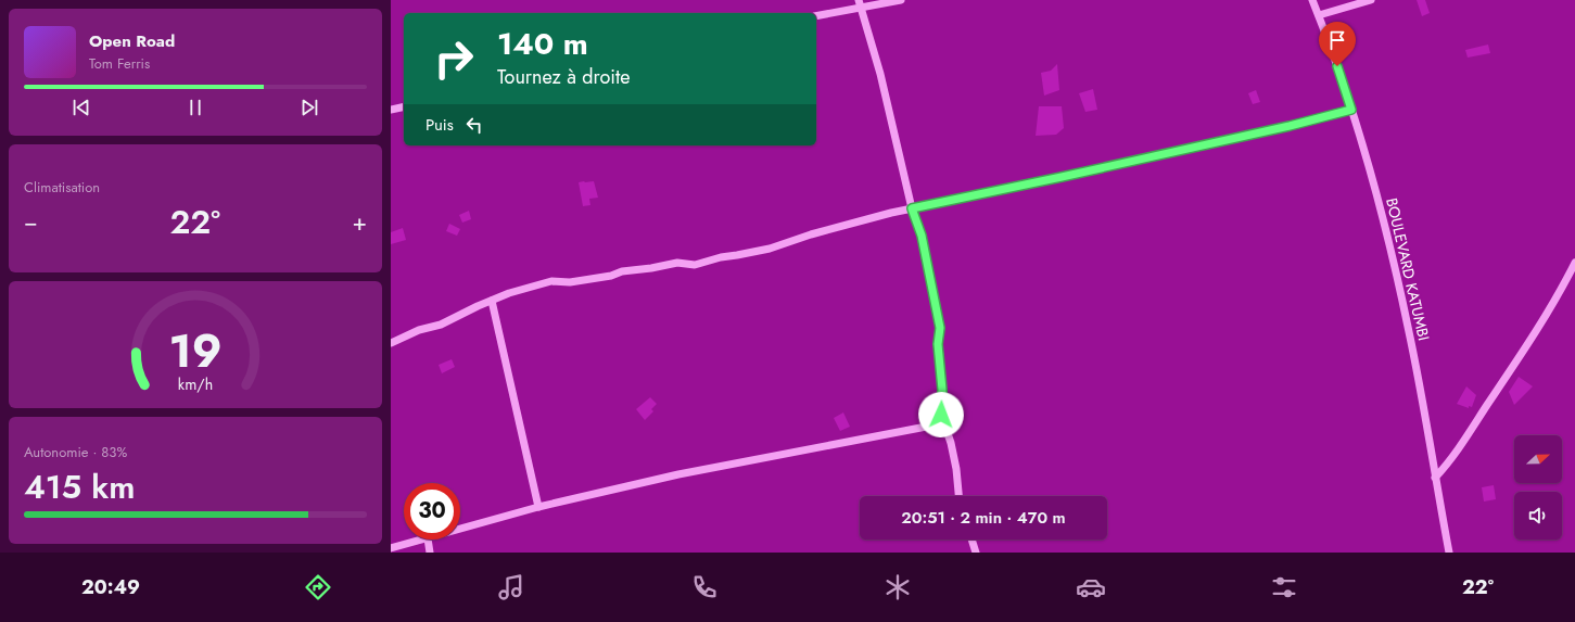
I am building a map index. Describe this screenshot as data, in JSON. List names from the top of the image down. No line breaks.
{"streets":{"street":["BOULEVARD KATUMBI"]},"north":"right","page":{"turn":["140 m","Tournez à droite"],"song":["Open Road","Tom Ferris"],"then":"Puis","tile":["Climatisation",["Autonomie · 83%","415 km"]],"heat":["−","22°","+"],"limit":"30","trip":"20:51 · 2 min · 470 m","tabs":["20:49","22°"],"gauge":["19","km/h"]}}
